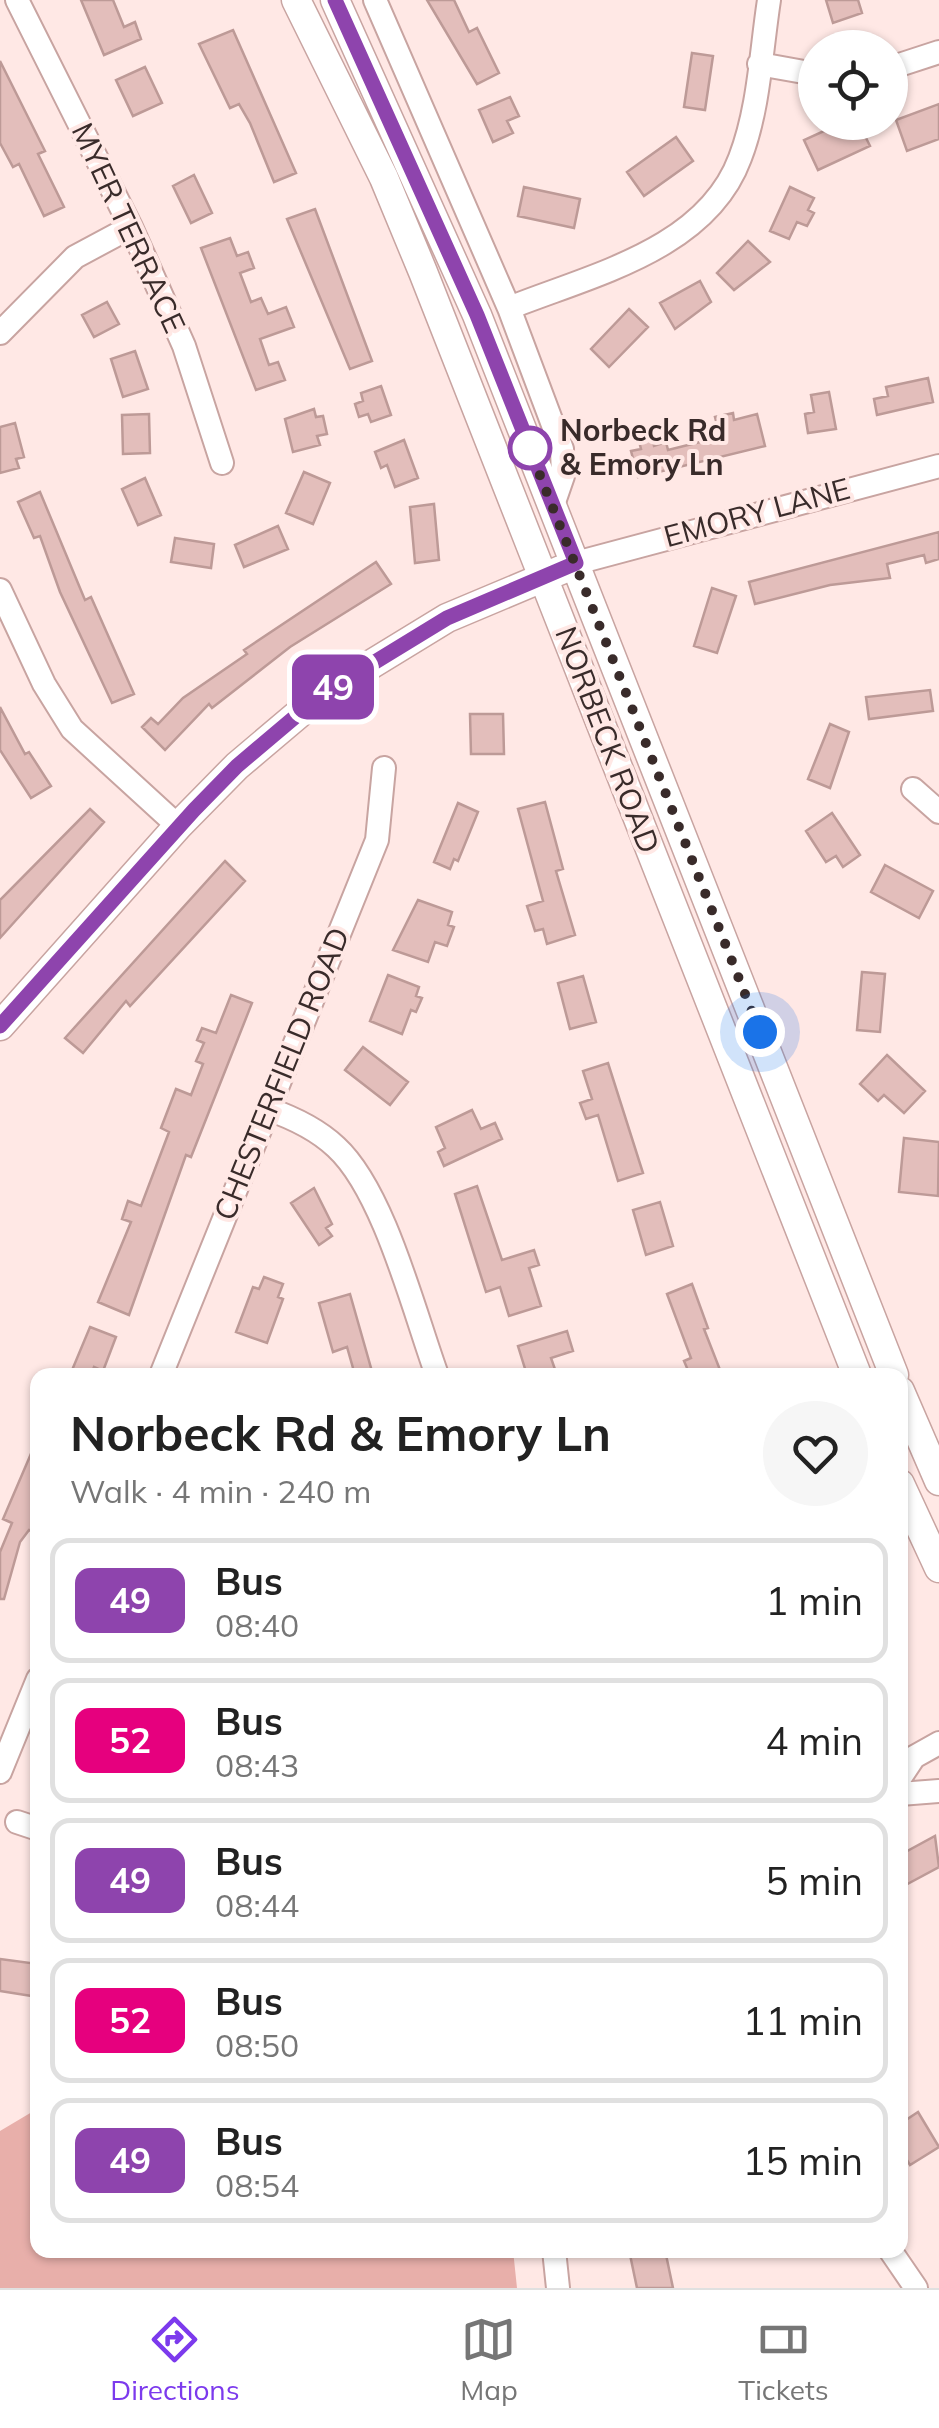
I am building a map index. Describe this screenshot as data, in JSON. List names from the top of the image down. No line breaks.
{"streets":{"main road":["NORBECK ROAD"],"street":["MYER TERRACE","EMORY LANE","CHESTERFIELD ROAD"]},"crossings":[["EMORY LANE","NORBECK ROAD"]],"places":["Norbeck Rd & Emory Ln"],"lines":["bus line 49"],"page":{"on_map":"49","heading":["Norbeck Rd & Emory Ln","Walk · 4 min · 240 m"],"list":[{"mark":"49","name":"Bus","note":"08:40","value":"1 min"},{"mark":"52","name":"Bus","note":"08:43","value":"4 min"},{"mark":"49","name":"Bus","note":"08:44","value":"5 min"},{"mark":"52","name":"Bus","note":"08:50","value":"11 min"},{"mark":"49","name":"Bus","note":"08:54","value":"15 min"}],"tabs":["Directions","Map","Tickets"]}}
